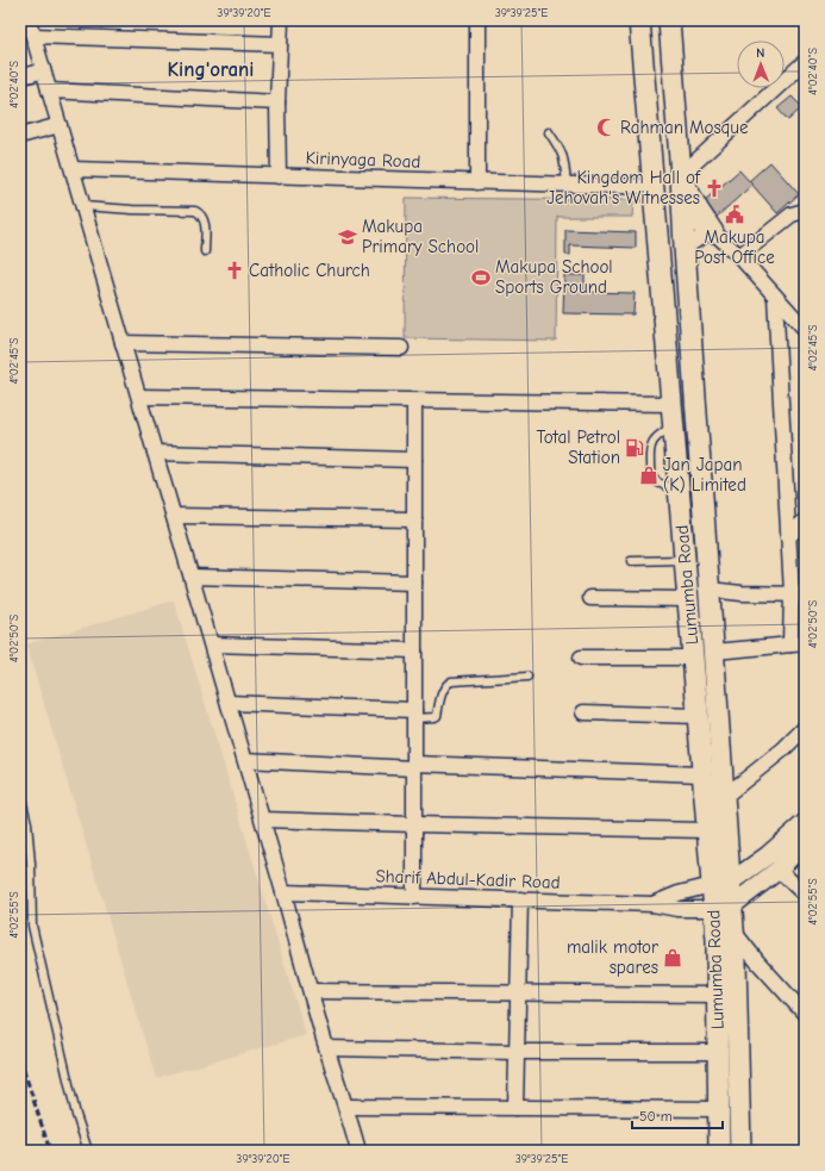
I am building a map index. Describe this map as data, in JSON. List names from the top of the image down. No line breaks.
{"streets":{"main road":["Lumumba Road"],"street":["Kirinyaga Road","Sharif Abdul-Kadir Road"]},"crossings":[["Kirinyaga Road","Lumumba Road"],["Lumumba Road","Sharif Abdul-Kadir Road"]],"districts":["King'orani"],"places":{"mosque":["Rahman Mosque"],"church":["Kingdom Hall of Jehovah's Witnesses","Catholic Church"],"public building":["Makupa Post Office"],"school or university":["Makupa Primary School"],"sports":["Makupa School Sports Ground"],"fuel station":["Total Petrol Station"],"shop":["Jan Japan (K) Limited","malik motor spares"]},"scale_bar":"50 m","north":"top","coordinates":["39°39'20\"E","39°39'25\"E","4°02'40\"S","4°02'45\"S","4°02'50\"S","4°02'55\"S"]}
